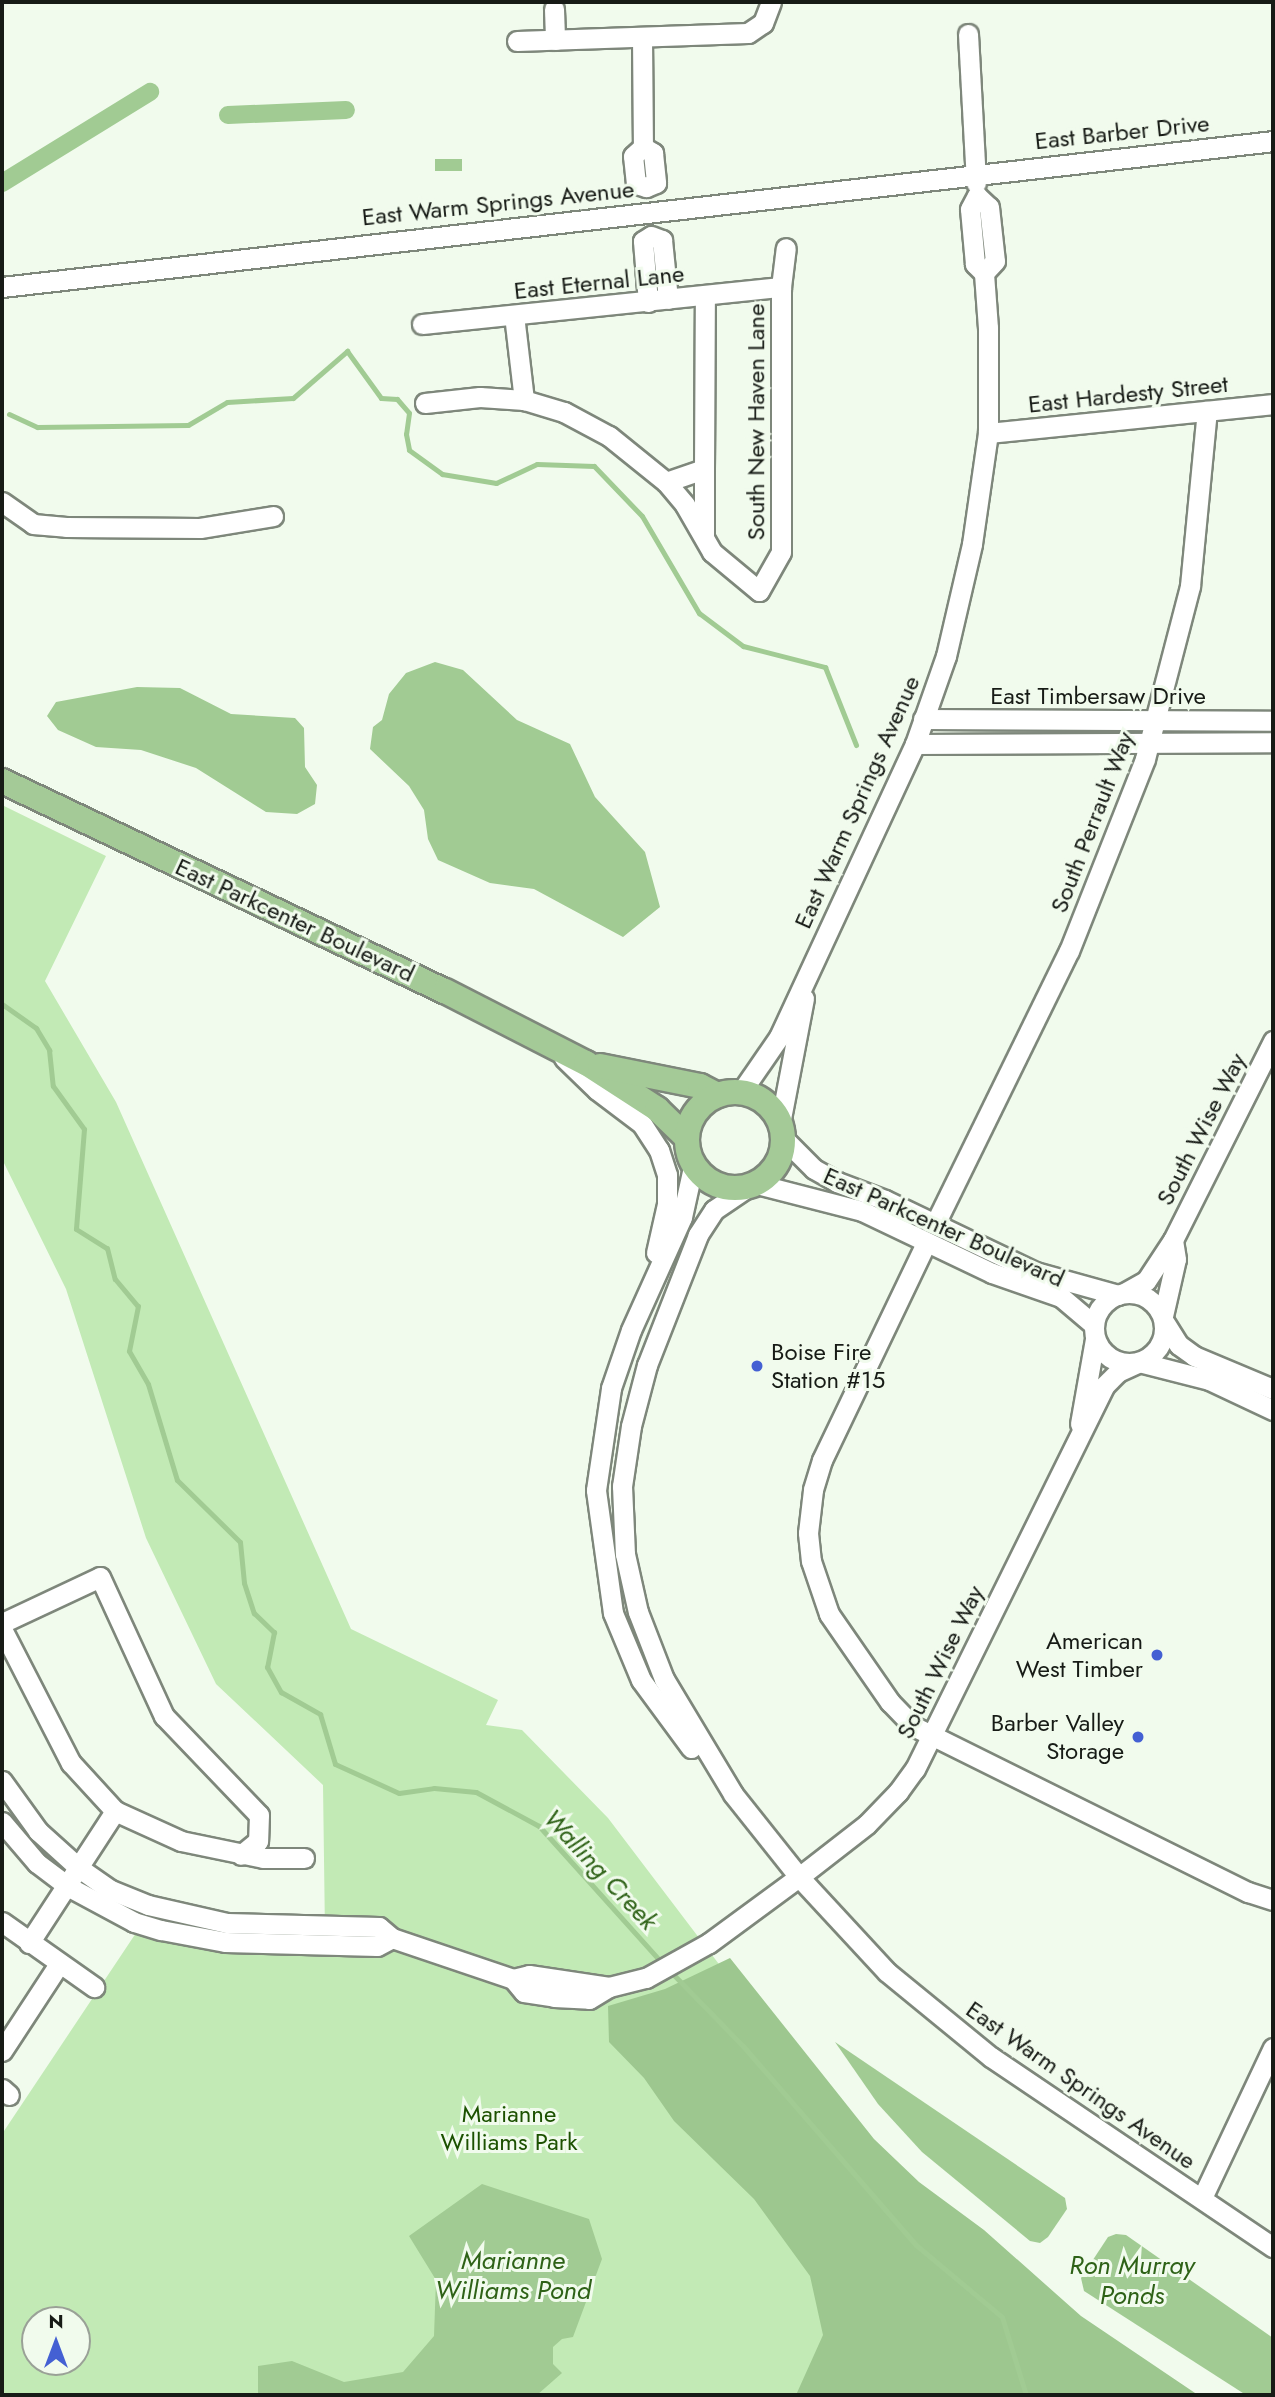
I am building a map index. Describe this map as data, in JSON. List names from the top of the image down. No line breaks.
{"streets":{"main road":["East Parkcenter Boulevard"],"street":["East Barber Drive","East Warm Springs Avenue","East Eternal Lane","East Hardesty Street","South New Haven Lane","East Timbersaw Drive","South Perrault Way","South Wise Way"]},"crossings":[["East Barber Drive","East Warm Springs Avenue"],["East Warm Springs Avenue","East Hardesty Street"],["East Warm Springs Avenue","East Timbersaw Drive"],["East Warm Springs Avenue","East Parkcenter Boulevard"],["East Warm Springs Avenue","South Wise Way"],["East Eternal Lane","South New Haven Lane"],["East Hardesty Street","South Perrault Way"],["East Timbersaw Drive","South Perrault Way"],["South Perrault Way","East Parkcenter Boulevard"],["East Parkcenter Boulevard","South Wise Way"]],"water":["Walling Creek","Marianne Williams Pond","Ron Murray Ponds"],"parks":["Marianne Williams Park"],"places":["Boise Fire Station #15","American West Timber","Barber Valley Storage"],"north":"top"}
